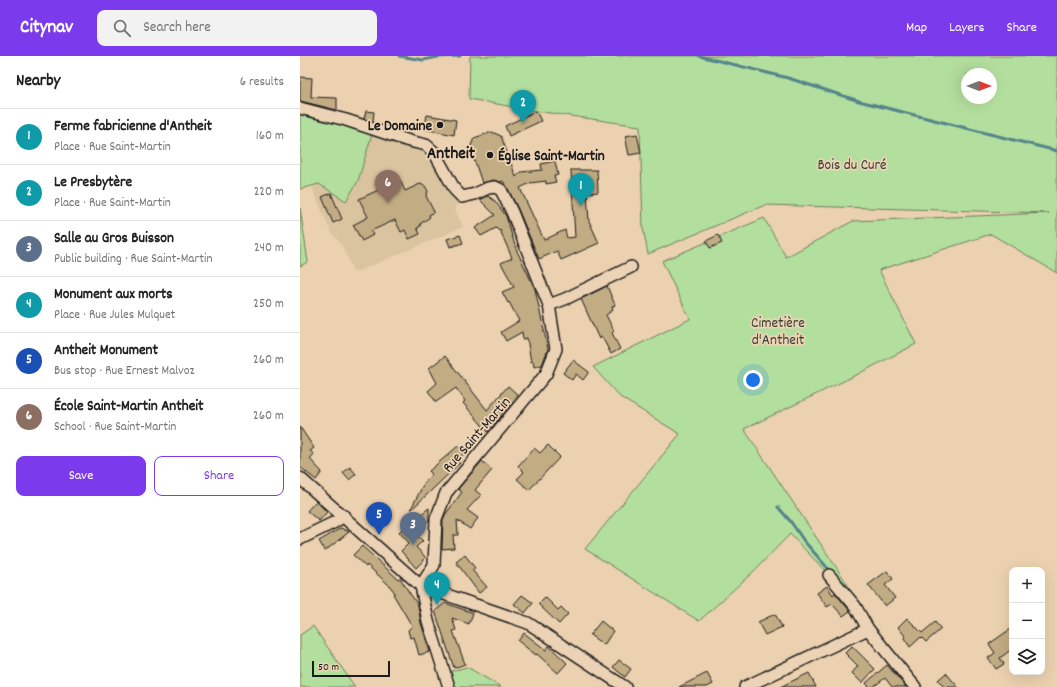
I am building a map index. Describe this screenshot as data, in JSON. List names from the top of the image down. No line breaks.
{"streets":{"street":["Rue Saint-Martin"]},"districts":["Antheit"],"parks":["Bois du Curé","Cimetière d'Antheit"],"places":["Le Domaine","Église Saint-Martin"],"scale_bar":"50 m","north":"right","page":{"header":"Citynav","search":"Search here","nav":["Map","Layers","Share"],"heading":["Nearby","6 results"],"pins":["2","6","1","5","3","4"],"list":[{"mark":"1","name":"Ferme fabricienne d'Antheit","note":"Place · Rue Saint-Martin","value":"160 m"},{"mark":"2","name":"Le Presbytère","note":"Place · Rue Saint-Martin","value":"220 m"},{"mark":"3","name":"Salle au Gros Buisson","note":"Public building · Rue Saint-Martin","value":"240 m"},{"mark":"4","name":"Monument aux morts","note":"Place · Rue Jules Mulquet","value":"250 m"},{"mark":"5","name":"Antheit Monument","note":"Bus stop · Rue Ernest Malvoz","value":"260 m"},{"mark":"6","name":"École Saint-Martin Antheit","note":"School · Rue Saint-Martin","value":"260 m"}],"buttons":["Save","Share"],"map_buttons":["+","−"],"scale":"50 m"}}
